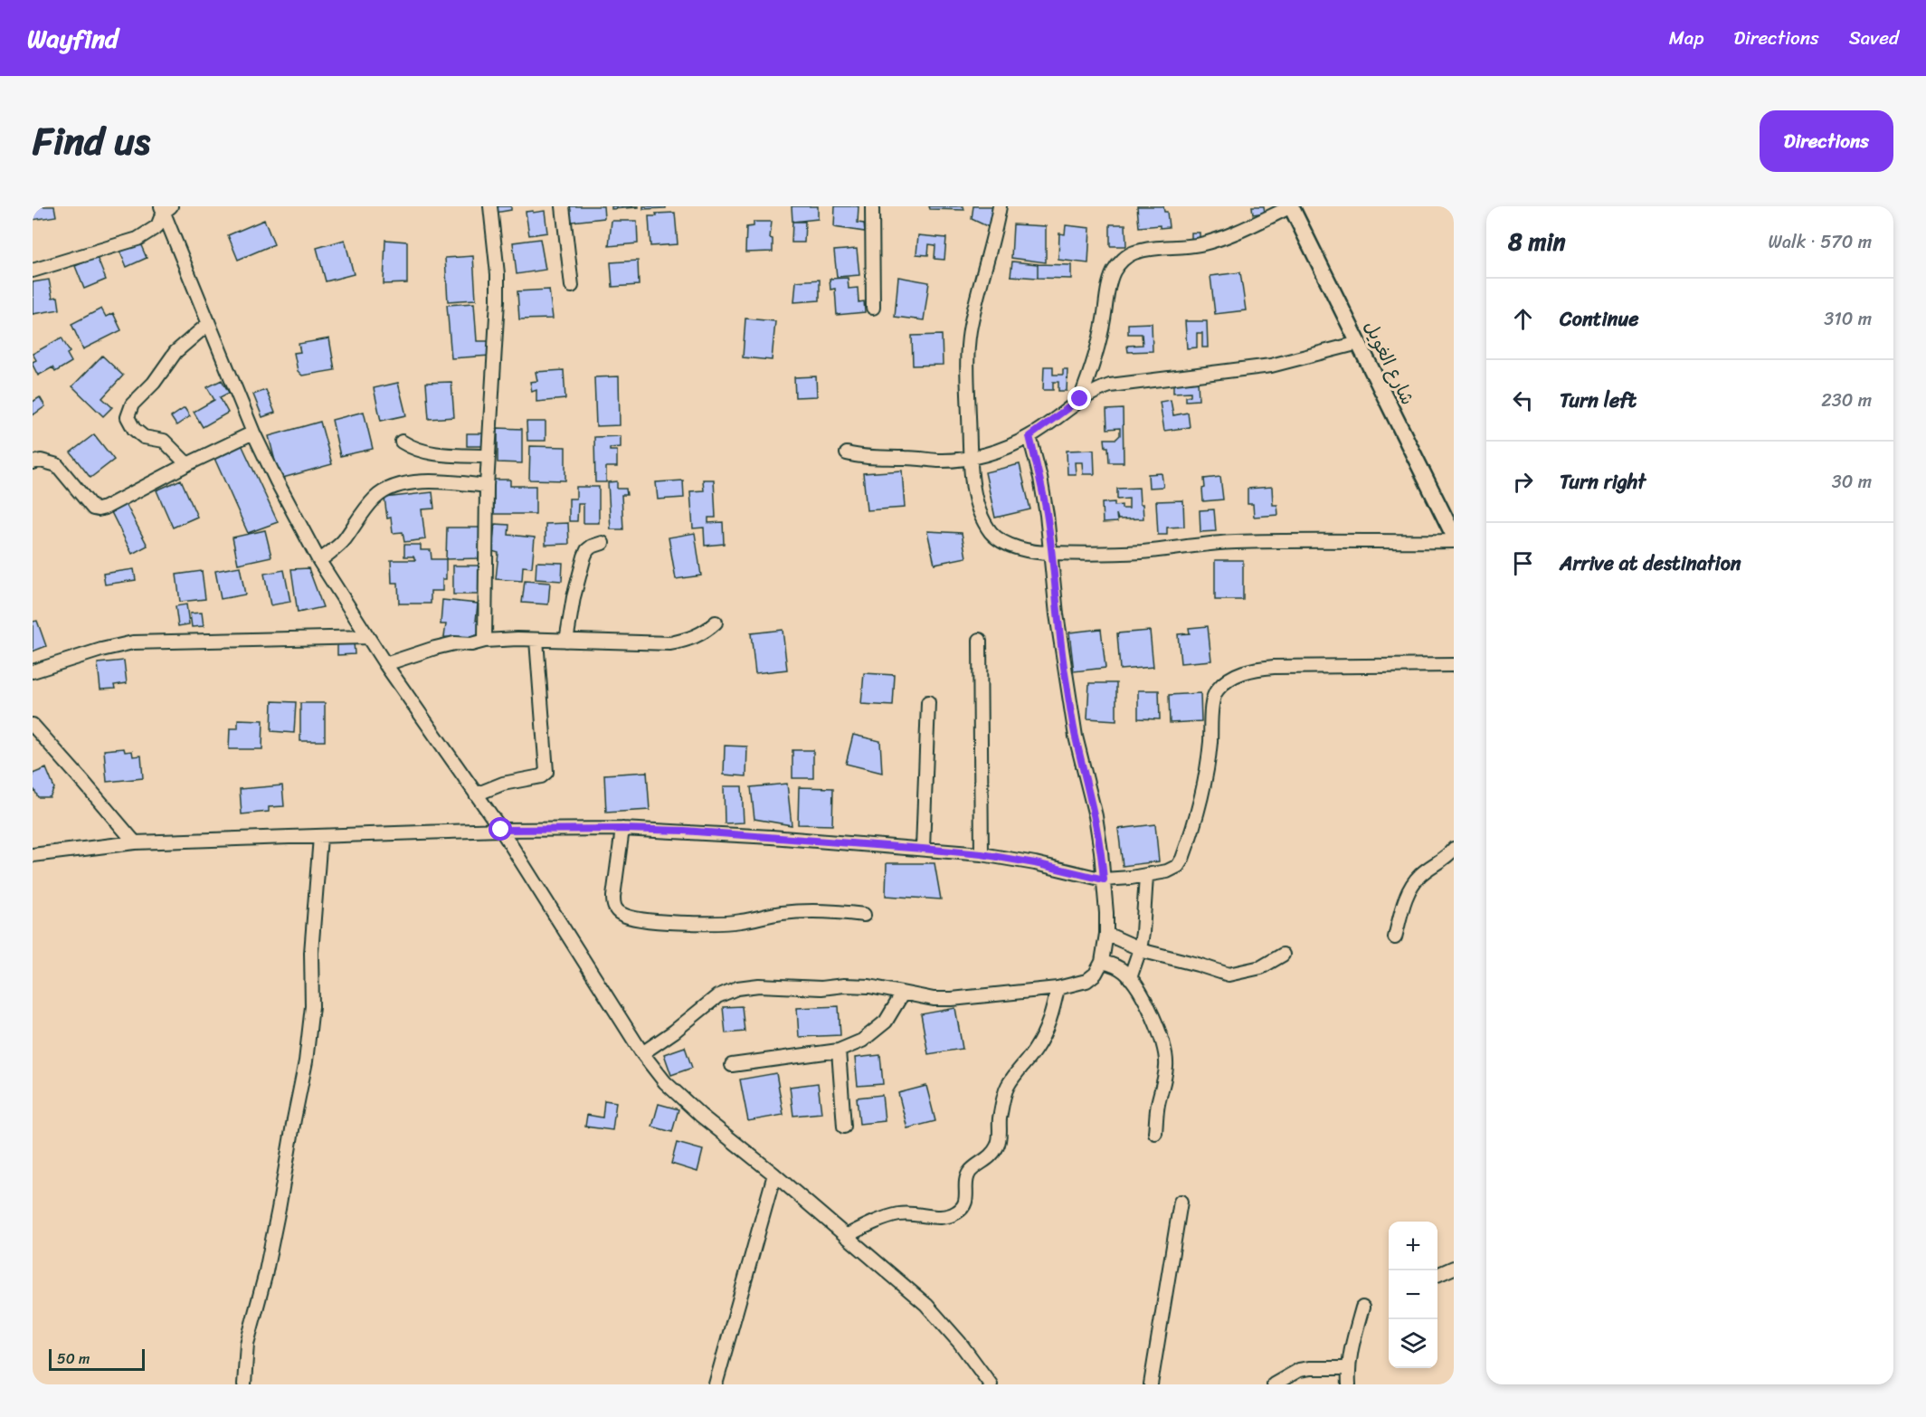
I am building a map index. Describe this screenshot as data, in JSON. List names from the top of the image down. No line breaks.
{"streets":{"street":["شارع الغويل"]},"scale_bar":"50 m","page":{"header":"Wayfind","nav":["Map","Directions","Saved"],"title":"Find us","buttons":"Directions","heading":["8 min","Walk · 570 m"],"list":[["Continue","310 m"],["Turn left","230 m"],["Turn right","30 m"],"Arrive at destination"],"map_buttons":["+","−"],"scale":"50 m"}}
